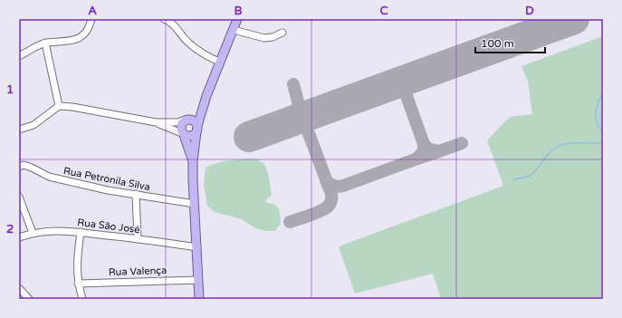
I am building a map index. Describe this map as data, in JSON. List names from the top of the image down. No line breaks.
{"streets":{"street":["Rua Petronila Silva","Rua São José","Rua Valença"]},"scale_bar":"100 m","grid":{"columns":["A","B","C","D"],"rows":["1","2"]}}
